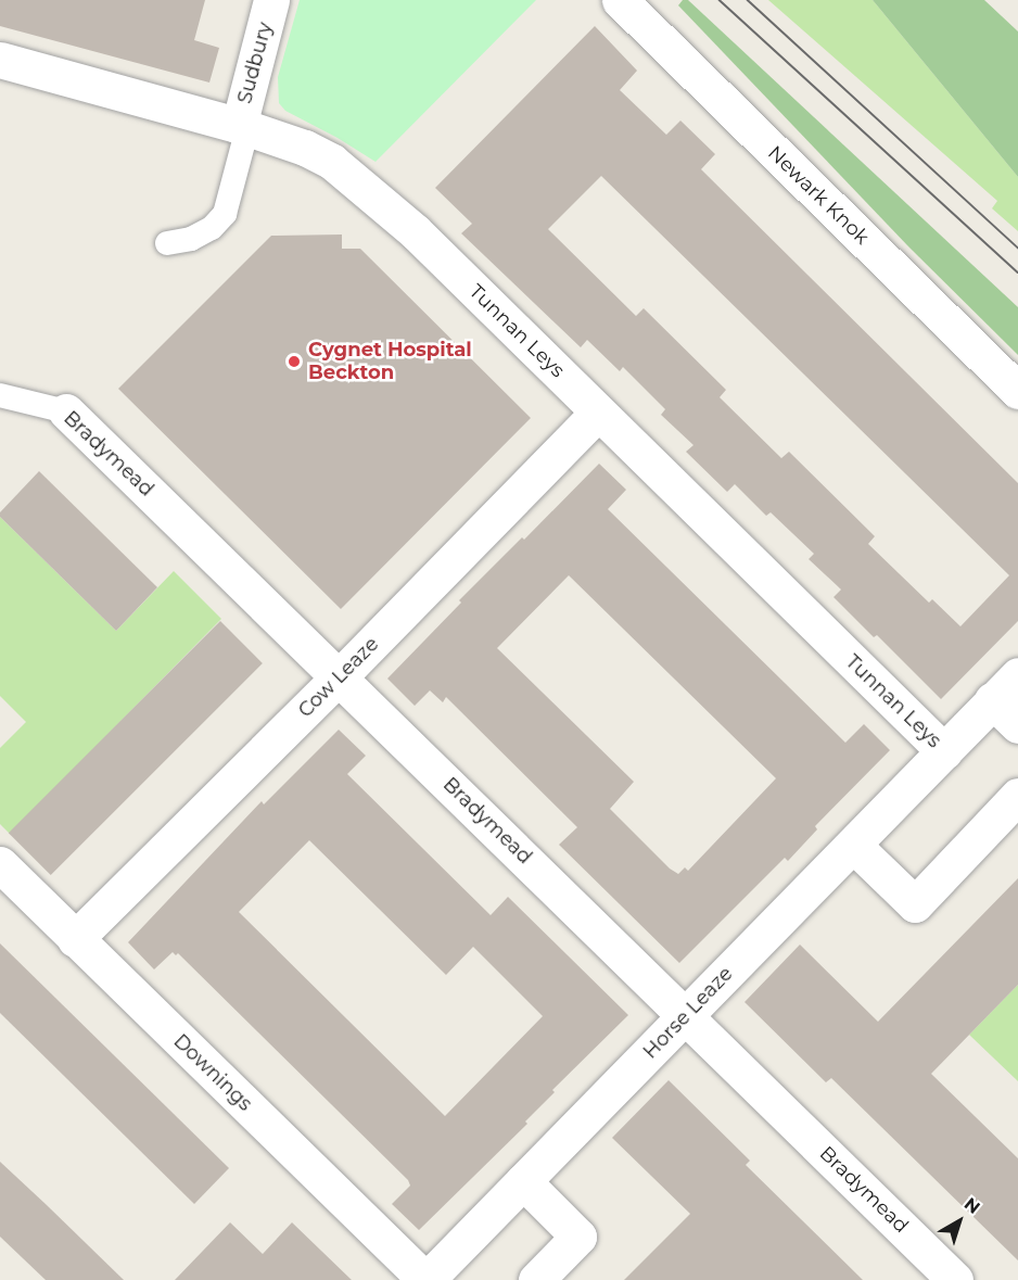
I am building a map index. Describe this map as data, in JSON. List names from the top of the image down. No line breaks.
{"streets":{"street":["Sudbury","Newark Knok","Tunnan Leys","Bradymead","Cow Leaze","Horse Leaze","Downings"]},"crossings":[["Sudbury","Tunnan Leys"],["Tunnan Leys","Cow Leaze"],["Tunnan Leys","Horse Leaze"],["Bradymead","Cow Leaze"],["Bradymead","Horse Leaze"],["Cow Leaze","Downings"],["Horse Leaze","Downings"]],"places":["Cygnet Hospital Beckton"],"north":"top right"}
